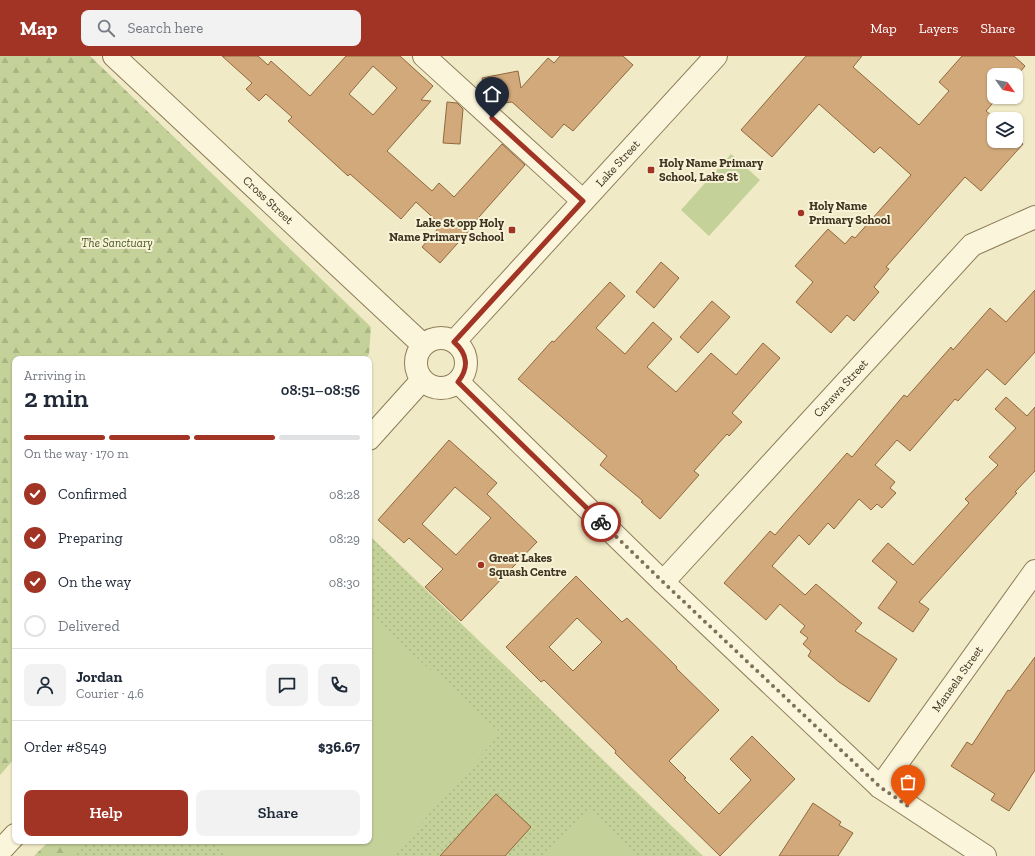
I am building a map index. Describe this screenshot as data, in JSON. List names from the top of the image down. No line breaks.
{"streets":{"street":["Lake Street","Cross Street","Carawa Street","Maneela Street"]},"crossings":[["Lake Street","Cross Street"]],"parks":["The Sanctuary"],"places":{"transit":["Holy Name Primary School, Lake St","Lake St opp Holy Name Primary School"],"other":["Holy Name Primary School","Great Lakes Squash Centre"]},"north":"bottom right","page":{"header":"Map","search":"Search here","nav":["Map","Layers","Share"],"heading":["2 min","Arriving in","08:51–08:56"],"panel":["Jordan","Courier · 4.6","Order #8549","$36.67"],"bar":"On the way · 170 m","list":[["Confirmed","08:28"],["Preparing","08:29"],["On the way","08:30"],"Delivered"],"buttons":["Help","Share"]}}
